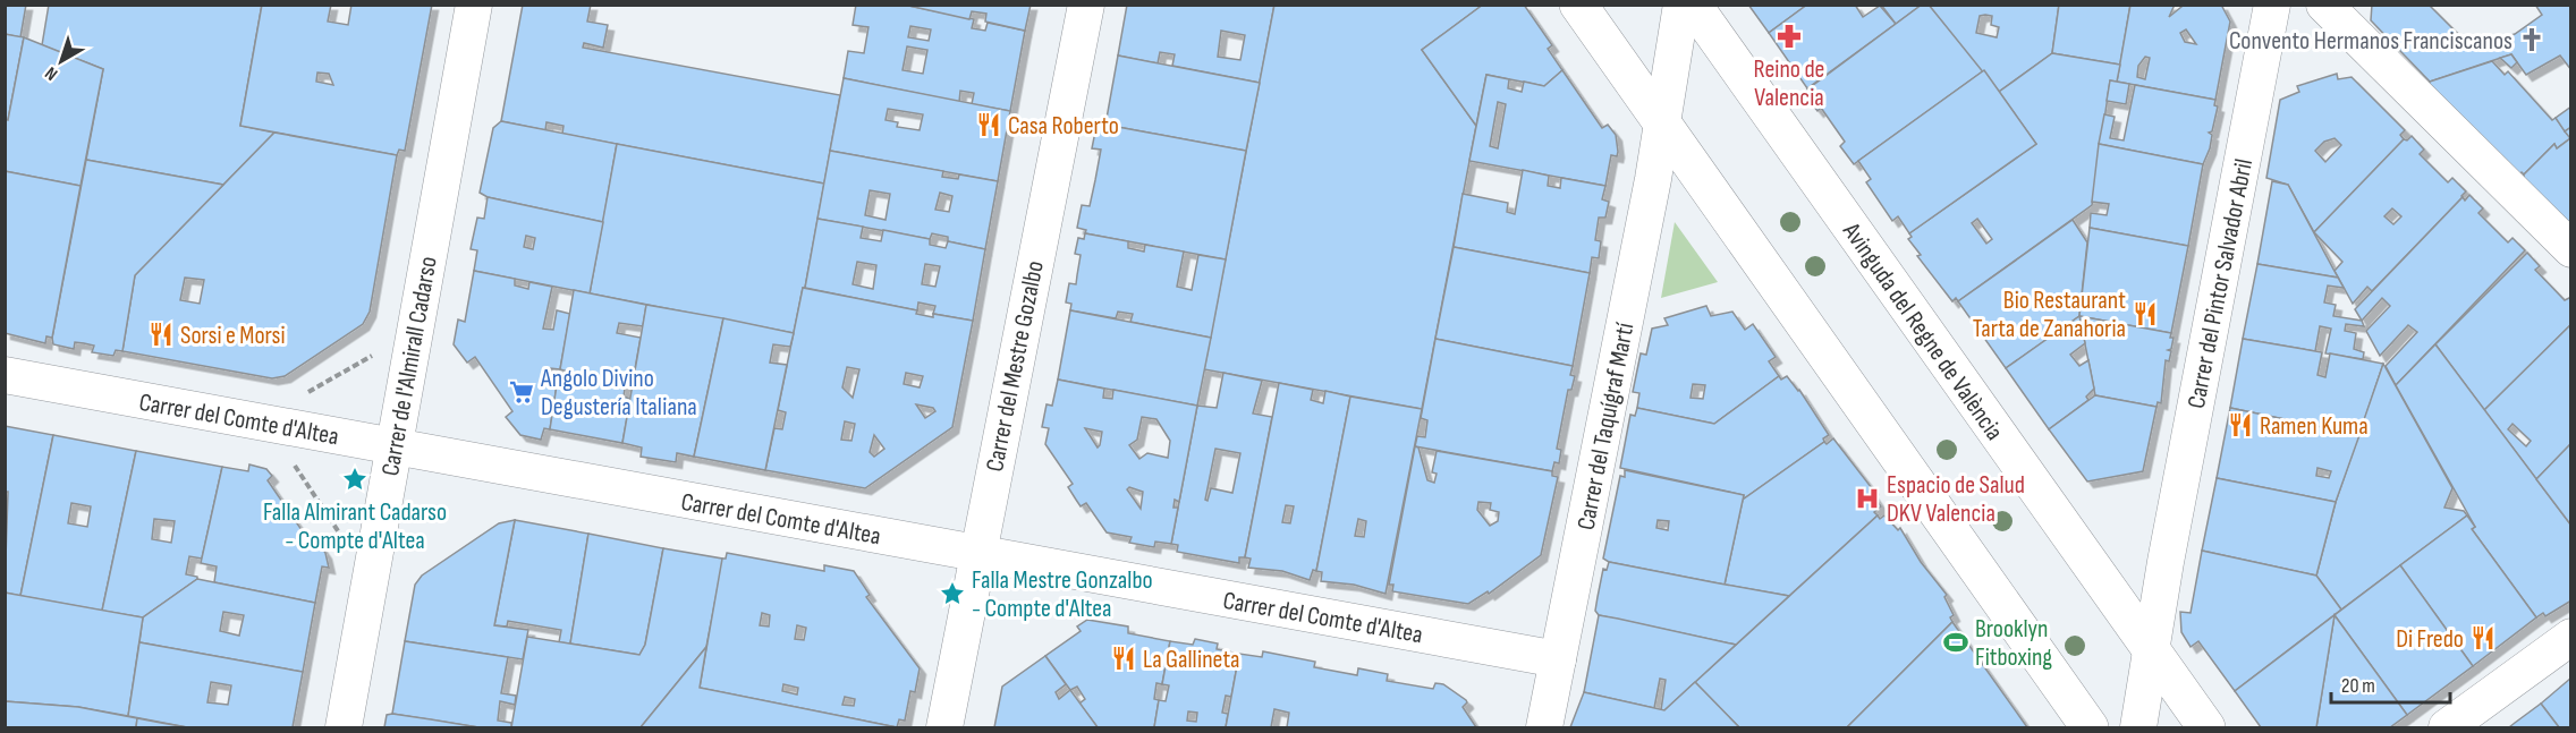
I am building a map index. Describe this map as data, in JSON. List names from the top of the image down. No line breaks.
{"streets":{"main road":["Avinguda del Regne de València"],"street":["Carrer del Pintor Salvador Abril","Carrer de l'Almirall Cadarso","Carrer del Mestre Gozalbo","Carrer del Comte d'Altea","Carrer del Taquígraf Martí"]},"crossings":[["Carrer del Pintor Salvador Abril","Avinguda del Regne de València"],["Avinguda del Regne de València","Carrer del Taquígraf Martí"],["Carrer de l'Almirall Cadarso","Carrer del Comte d'Altea"],["Carrer del Mestre Gozalbo","Carrer del Comte d'Altea"],["Carrer del Comte d'Altea","Carrer del Taquígraf Martí"]],"places":{"pharmacy":["Reino de Valencia"],"church":["Convento Hermanos Franciscanos"],"restaurant":["Casa Roberto","Bio Restaurant Tarta de Zanahoria","Sorsi e Morsi","Ramen Kuma","Di Fredo","La Gallineta"],"supermarket":["Angolo Divino Degustería Italiana"],"place":["Falla Almirant Cadarso - Compte d'Altea","Falla Mestre Gonzalbo - Compte d'Altea"],"hospital":["Espacio de Salud DKV Valencia"],"sports":["Brooklyn Fitboxing"]},"scale_bar":"20 m","north":"bottom left"}
